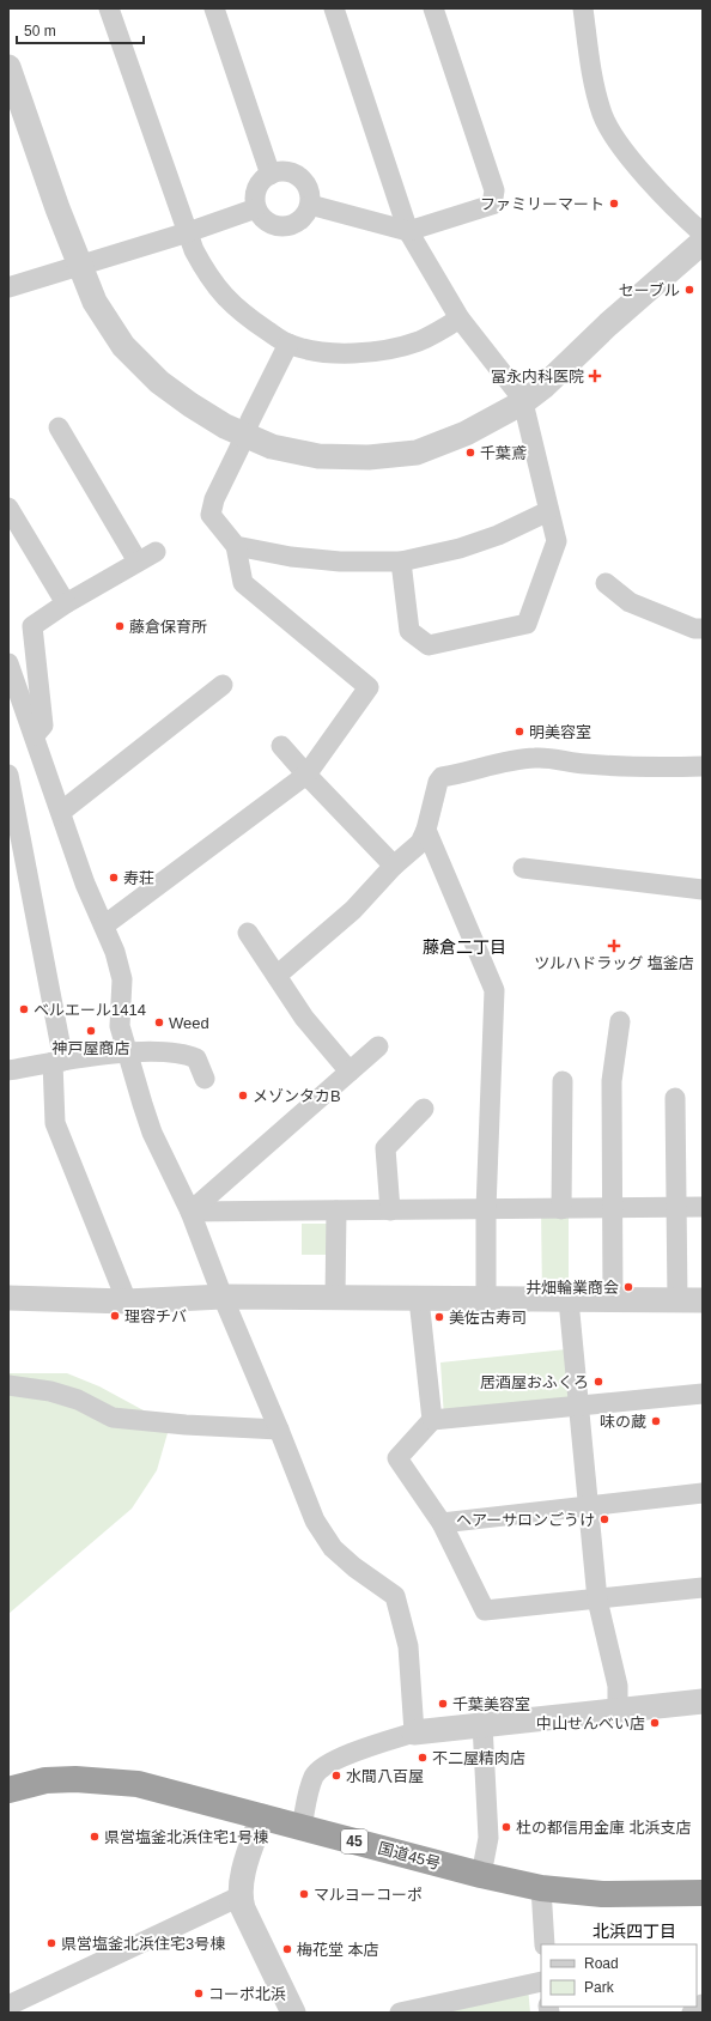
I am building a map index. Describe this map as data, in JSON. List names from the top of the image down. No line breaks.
{"streets":{"highway":["45","国道45号"]},"districts":["藤倉二丁目","北浜四丁目"],"places":{"other":["ファミリーマート","セーブル","千葉鳶","藤倉保育所","明美容室","寿荘","ベルエール1414","Weed","神戸屋商店","メゾンタカB","井畑輪業商会","理容チバ","美佐古寿司","居酒屋おふくろ","味の蔵","ヘアーサロンごうけ","千葉美容室","中山せんべい店","不二屋精肉店","水間八百屋","杜の都信用金庫 北浜支店","県営塩釜北浜住宅1号棟","マルヨーコーポ","県営塩釜北浜住宅3号棟","梅花堂 本店","コーポ北浜"],"health":["冨永内科医院","ツルハドラッグ 塩釜店"]},"legend":["Road","Park"],"scale_bar":"50 m"}
